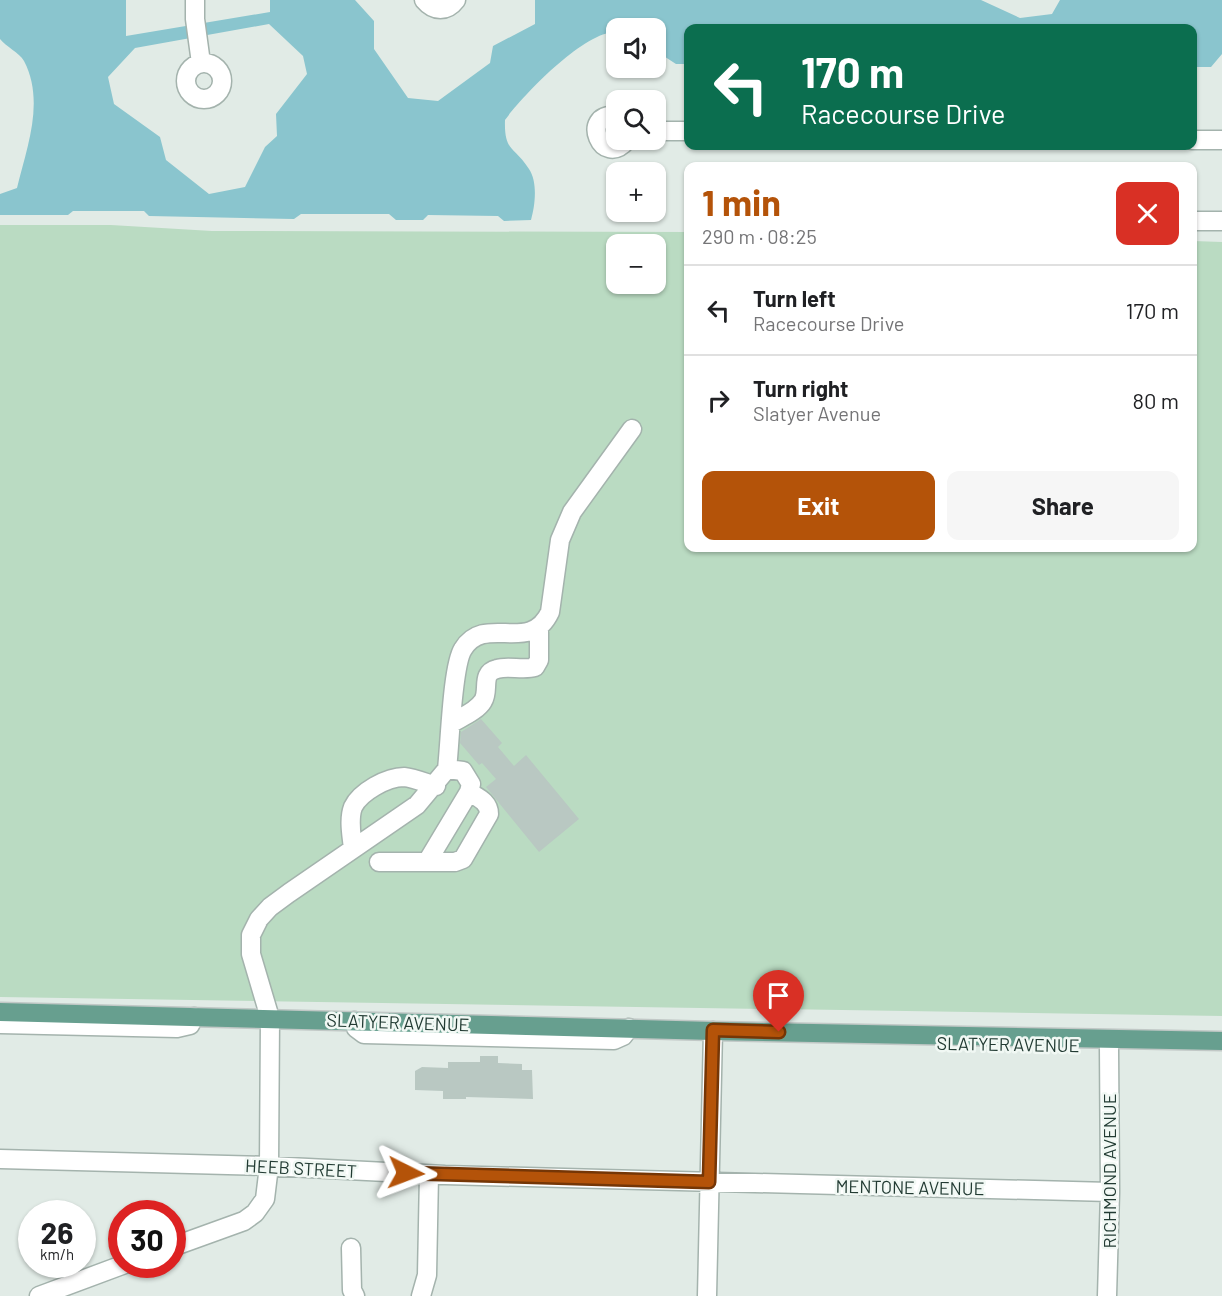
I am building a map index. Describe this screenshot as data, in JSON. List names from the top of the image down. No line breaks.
{"streets":{"main road":["SLATYER AVENUE"],"street":["HEEB STREET","RICHMOND AVENUE","MENTONE AVENUE"]},"crossings":[["SLATYER AVENUE","RICHMOND AVENUE"],["HEEB STREET","MENTONE AVENUE"],["RICHMOND AVENUE","MENTONE AVENUE"]],"page":{"map_buttons":["+","−"],"turn":["170 m","Racecourse Drive"],"heading":["1 min","290 m · 08:25"],"list":[{"name":"Turn left","note":"Racecourse Drive","value":"170 m"},{"name":"Turn right","note":"Slatyer Avenue","value":"80 m"}],"buttons":["Exit","Share"],"speed":"26 km/h","limit":"30"}}
